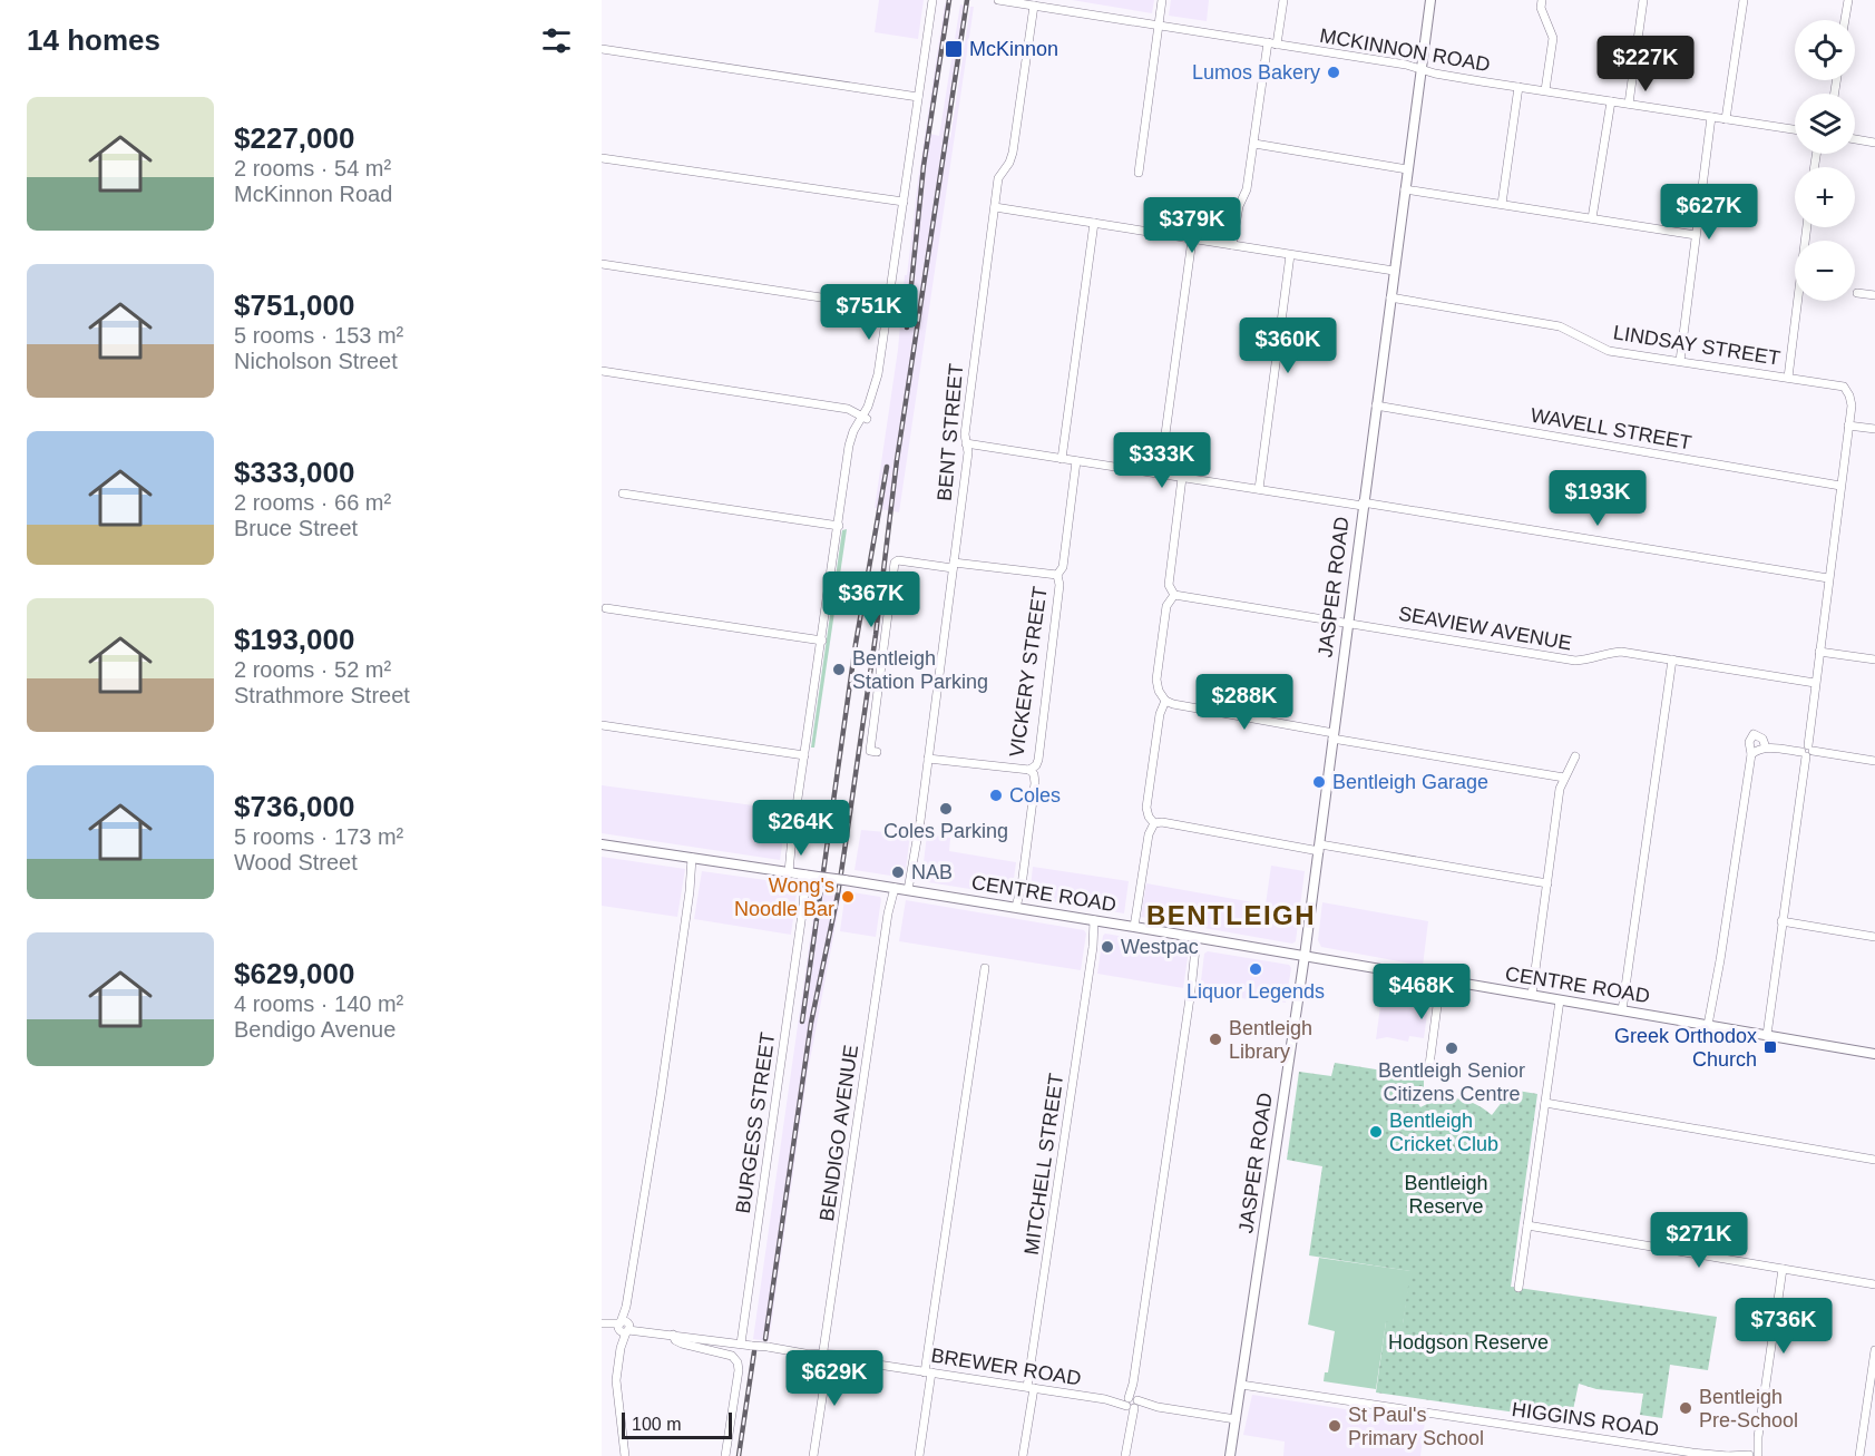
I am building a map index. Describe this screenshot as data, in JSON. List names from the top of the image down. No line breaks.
{"streets":{"main road":["JASPER ROAD","CENTRE ROAD"],"street":["MCKINNON ROAD","LINDSAY STREET","WAVELL STREET","BENT STREET","SEAVIEW AVENUE","VICKERY STREET","BURGESS STREET","BENDIGO AVENUE","MITCHELL STREET","BREWER ROAD","HIGGINS ROAD"]},"crossings":[["MCKINNON ROAD","BENT STREET"],["MCKINNON ROAD","JASPER ROAD"],["LINDSAY STREET","JASPER ROAD"],["WAVELL STREET","JASPER ROAD"],["BENT STREET","CENTRE ROAD"],["JASPER ROAD","SEAVIEW AVENUE"],["JASPER ROAD","CENTRE ROAD"],["JASPER ROAD","BREWER ROAD"],["JASPER ROAD","HIGGINS ROAD"],["VICKERY STREET","CENTRE ROAD"],["CENTRE ROAD","BURGESS STREET"],["CENTRE ROAD","BENDIGO AVENUE"],["CENTRE ROAD","MITCHELL STREET"],["BURGESS STREET","BREWER ROAD"],["BENDIGO AVENUE","BREWER ROAD"],["MITCHELL STREET","BREWER ROAD"]],"districts":["BENTLEIGH"],"parks":["Bentleigh Reserve","Hodgson Reserve"],"places":{"transit":["McKinnon","Greek Orthodox Church"],"other":["Lumos Bakery","Bentleigh Station Parking","Bentleigh Garage","Coles","Coles Parking","NAB","Wong's Noodle Bar","Westpac","Liquor Legends","Bentleigh Library","Bentleigh Senior Citizens Centre","Bentleigh Cricket Club","Bentleigh Pre-School","St Paul's Primary School"]},"scale_bar":"100 m","page":{"heading":"14 homes","map_buttons":["+","−"],"price":["$227K","$627K","$379K","$751K","$360K","$333K","$193K","$367K","$288K","$264K","$468K","$271K","$736K","$629K"],"list":[{"name":"$227,000","note":"2 rooms · 54 m² · McKinnon Road"},{"name":"$751,000","note":"5 rooms · 153 m² · Nicholson Street"},{"name":"$333,000","note":"2 rooms · 66 m² · Bruce Street"},{"name":"$193,000","note":"2 rooms · 52 m² · Strathmore Street"},{"name":"$736,000","note":"5 rooms · 173 m² · Wood Street"},{"name":"$629,000","note":"4 rooms · 140 m² · Bendigo Avenue"}],"scale":"100 m"}}
